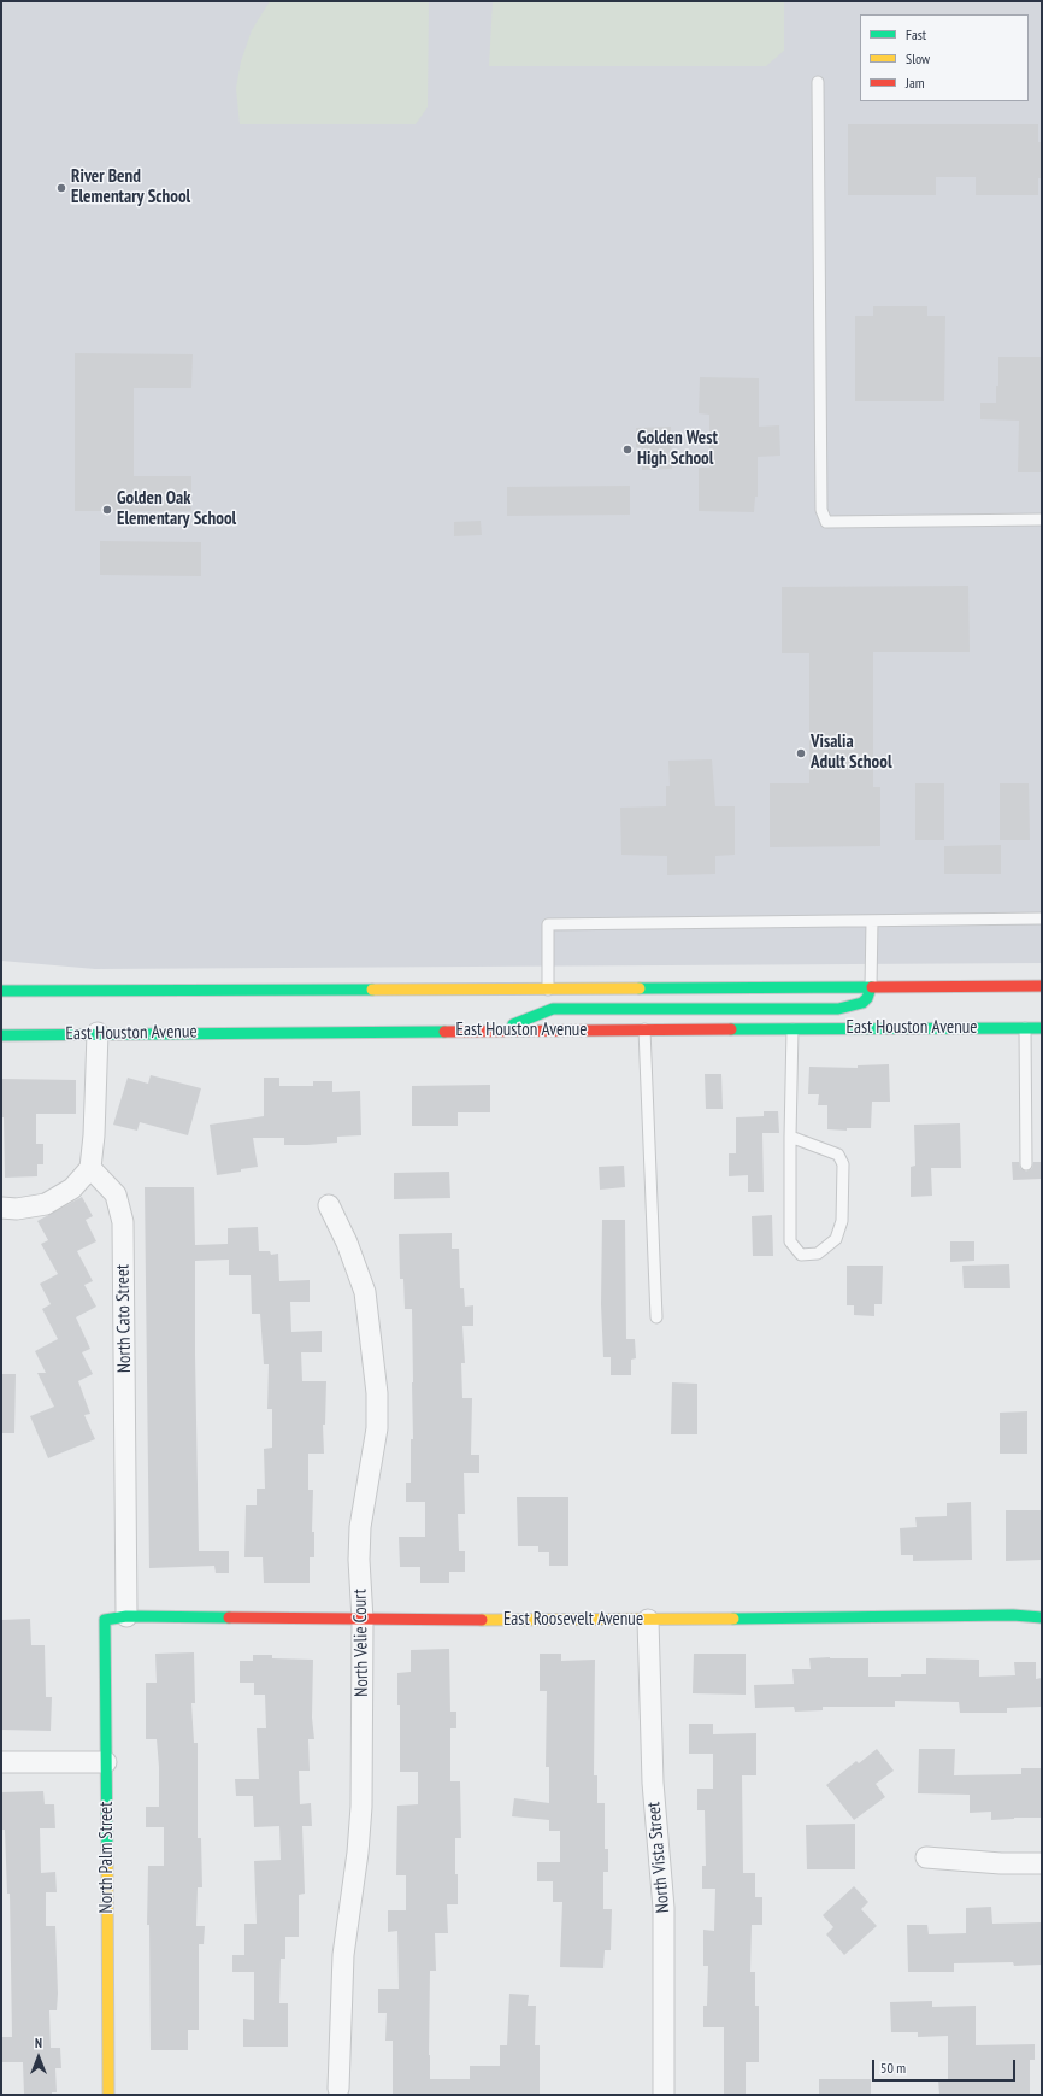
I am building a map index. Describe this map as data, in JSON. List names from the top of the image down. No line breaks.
{"streets":{"main road":["East Houston Avenue","East Roosevelt Avenue","North Palm Street"],"street":["North Cato Street","North Velie Court","North Vista Street"]},"crossings":[["North Cato Street","East Roosevelt Avenue"],["East Roosevelt Avenue","North Velie Court"],["East Roosevelt Avenue","North Palm Street"],["East Roosevelt Avenue","North Vista Street"]],"places":["River Bend Elementary School","Golden West High School","Golden Oak Elementary School","Visalia Adult School"],"legend":["Fast","Slow","Jam"],"scale_bar":"50 m","north":"top"}
